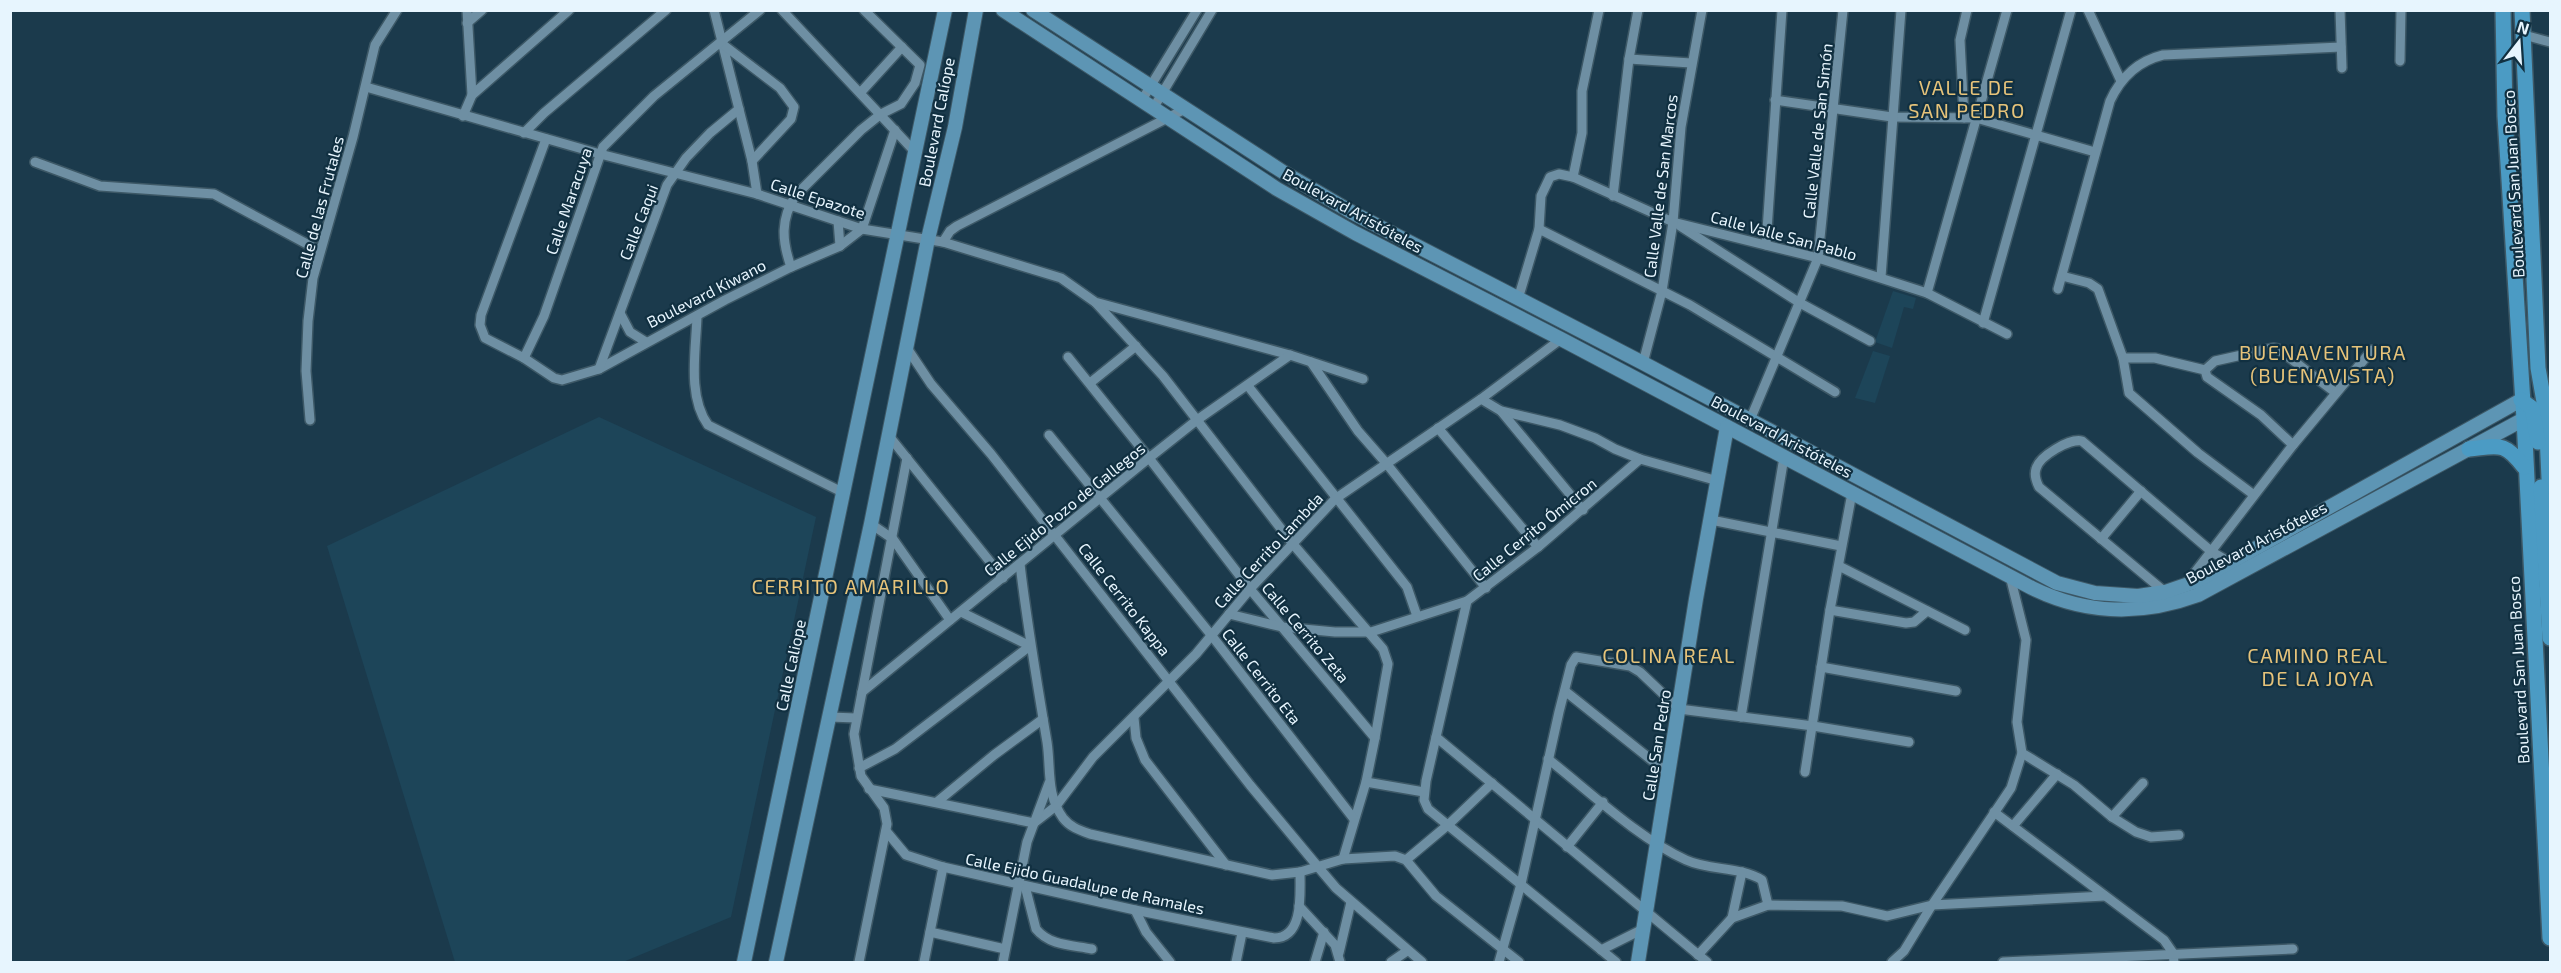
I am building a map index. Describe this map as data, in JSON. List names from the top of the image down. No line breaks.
{"streets":{"main road":["Boulevard San Juan Bosco"],"street":["Boulevard Calíope","Calle Valle de San Simón","Calle Valle de San Marcos","Calle Epazote","Calle Maracuya","Calle de las Frutales","Boulevard Aristóteles","Calle Caqui","Calle Valle San Pablo","Boulevard Kiwano","Calle Ejido Pozo de Gallegos","Calle Cerrito Ómicron","Calle Cerrito Lambda","Calle Cerrito Kappa","Calle Cerrito Zeta","Calle Caliope","Calle Cerrito Eta","Calle San Pedro","Calle Ejido Guadalupe de Ramales"]},"crossings":[["Boulevard Calíope","Calle Epazote"],["Boulevard Calíope","Calle Caliope"],["Calle Valle de San Simón","Boulevard Aristóteles"],["Calle Valle de San Simón","Calle Valle San Pablo"],["Boulevard San Juan Bosco","Boulevard Aristóteles"],["Calle Valle de San Marcos","Boulevard Aristóteles"],["Calle Valle de San Marcos","Calle Valle San Pablo"],["Calle Epazote","Calle Maracuya"],["Calle Epazote","Calle de las Frutales"],["Calle Epazote","Calle Caqui"],["Calle Epazote","Boulevard Kiwano"],["Calle Epazote","Calle Ejido Pozo de Gallegos"],["Calle Epazote","Calle Caliope"],["Calle Maracuya","Boulevard Kiwano"],["Boulevard Aristóteles","Calle Cerrito Lambda"],["Boulevard Aristóteles","Calle San Pedro"],["Calle Caqui","Boulevard Kiwano"],["Calle Ejido Pozo de Gallegos","Calle Cerrito Kappa"],["Calle Ejido Pozo de Gallegos","Calle Cerrito Zeta"],["Calle Ejido Pozo de Gallegos","Calle Cerrito Eta"],["Calle Cerrito Ómicron","Calle Cerrito Lambda"],["Calle Cerrito Ómicron","Calle Cerrito Zeta"],["Calle Cerrito Lambda","Calle Cerrito Kappa"],["Calle Cerrito Lambda","Calle Cerrito Zeta"],["Calle Cerrito Lambda","Calle Cerrito Eta"]],"districts":["VALLE DE SAN PEDRO","BUENAVENTURA (BUENAVISTA)","CERRITO AMARILLO","COLINA REAL","CAMINO REAL DE LA JOYA"],"north":"top"}
